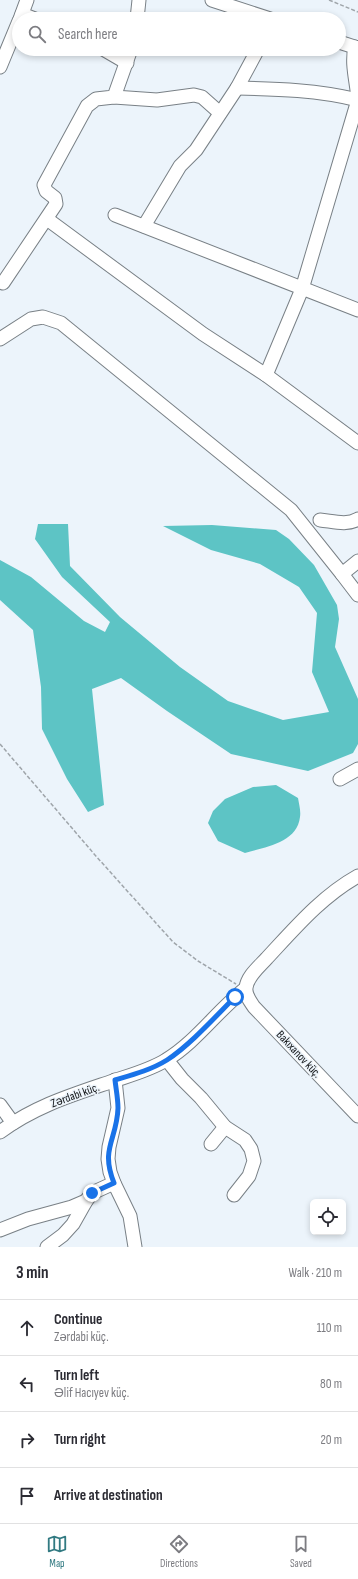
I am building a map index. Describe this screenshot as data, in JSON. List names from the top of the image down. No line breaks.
{"streets":{"street":["Bakıxanov küç.","Zərdabi küç."]},"crossings":[["Bakıxanov küç.","Zərdabi küç."]],"page":{"search":"Search here","heading":["3 min","Walk · 210 m"],"list":[["Continue","Zərdabi küç.","110 m"],["Turn left","Əlif Hacıyev küç.","80 m"],["Turn right","20 m"],"Arrive at destination"],"nav":["Map","Directions","Saved"]}}
